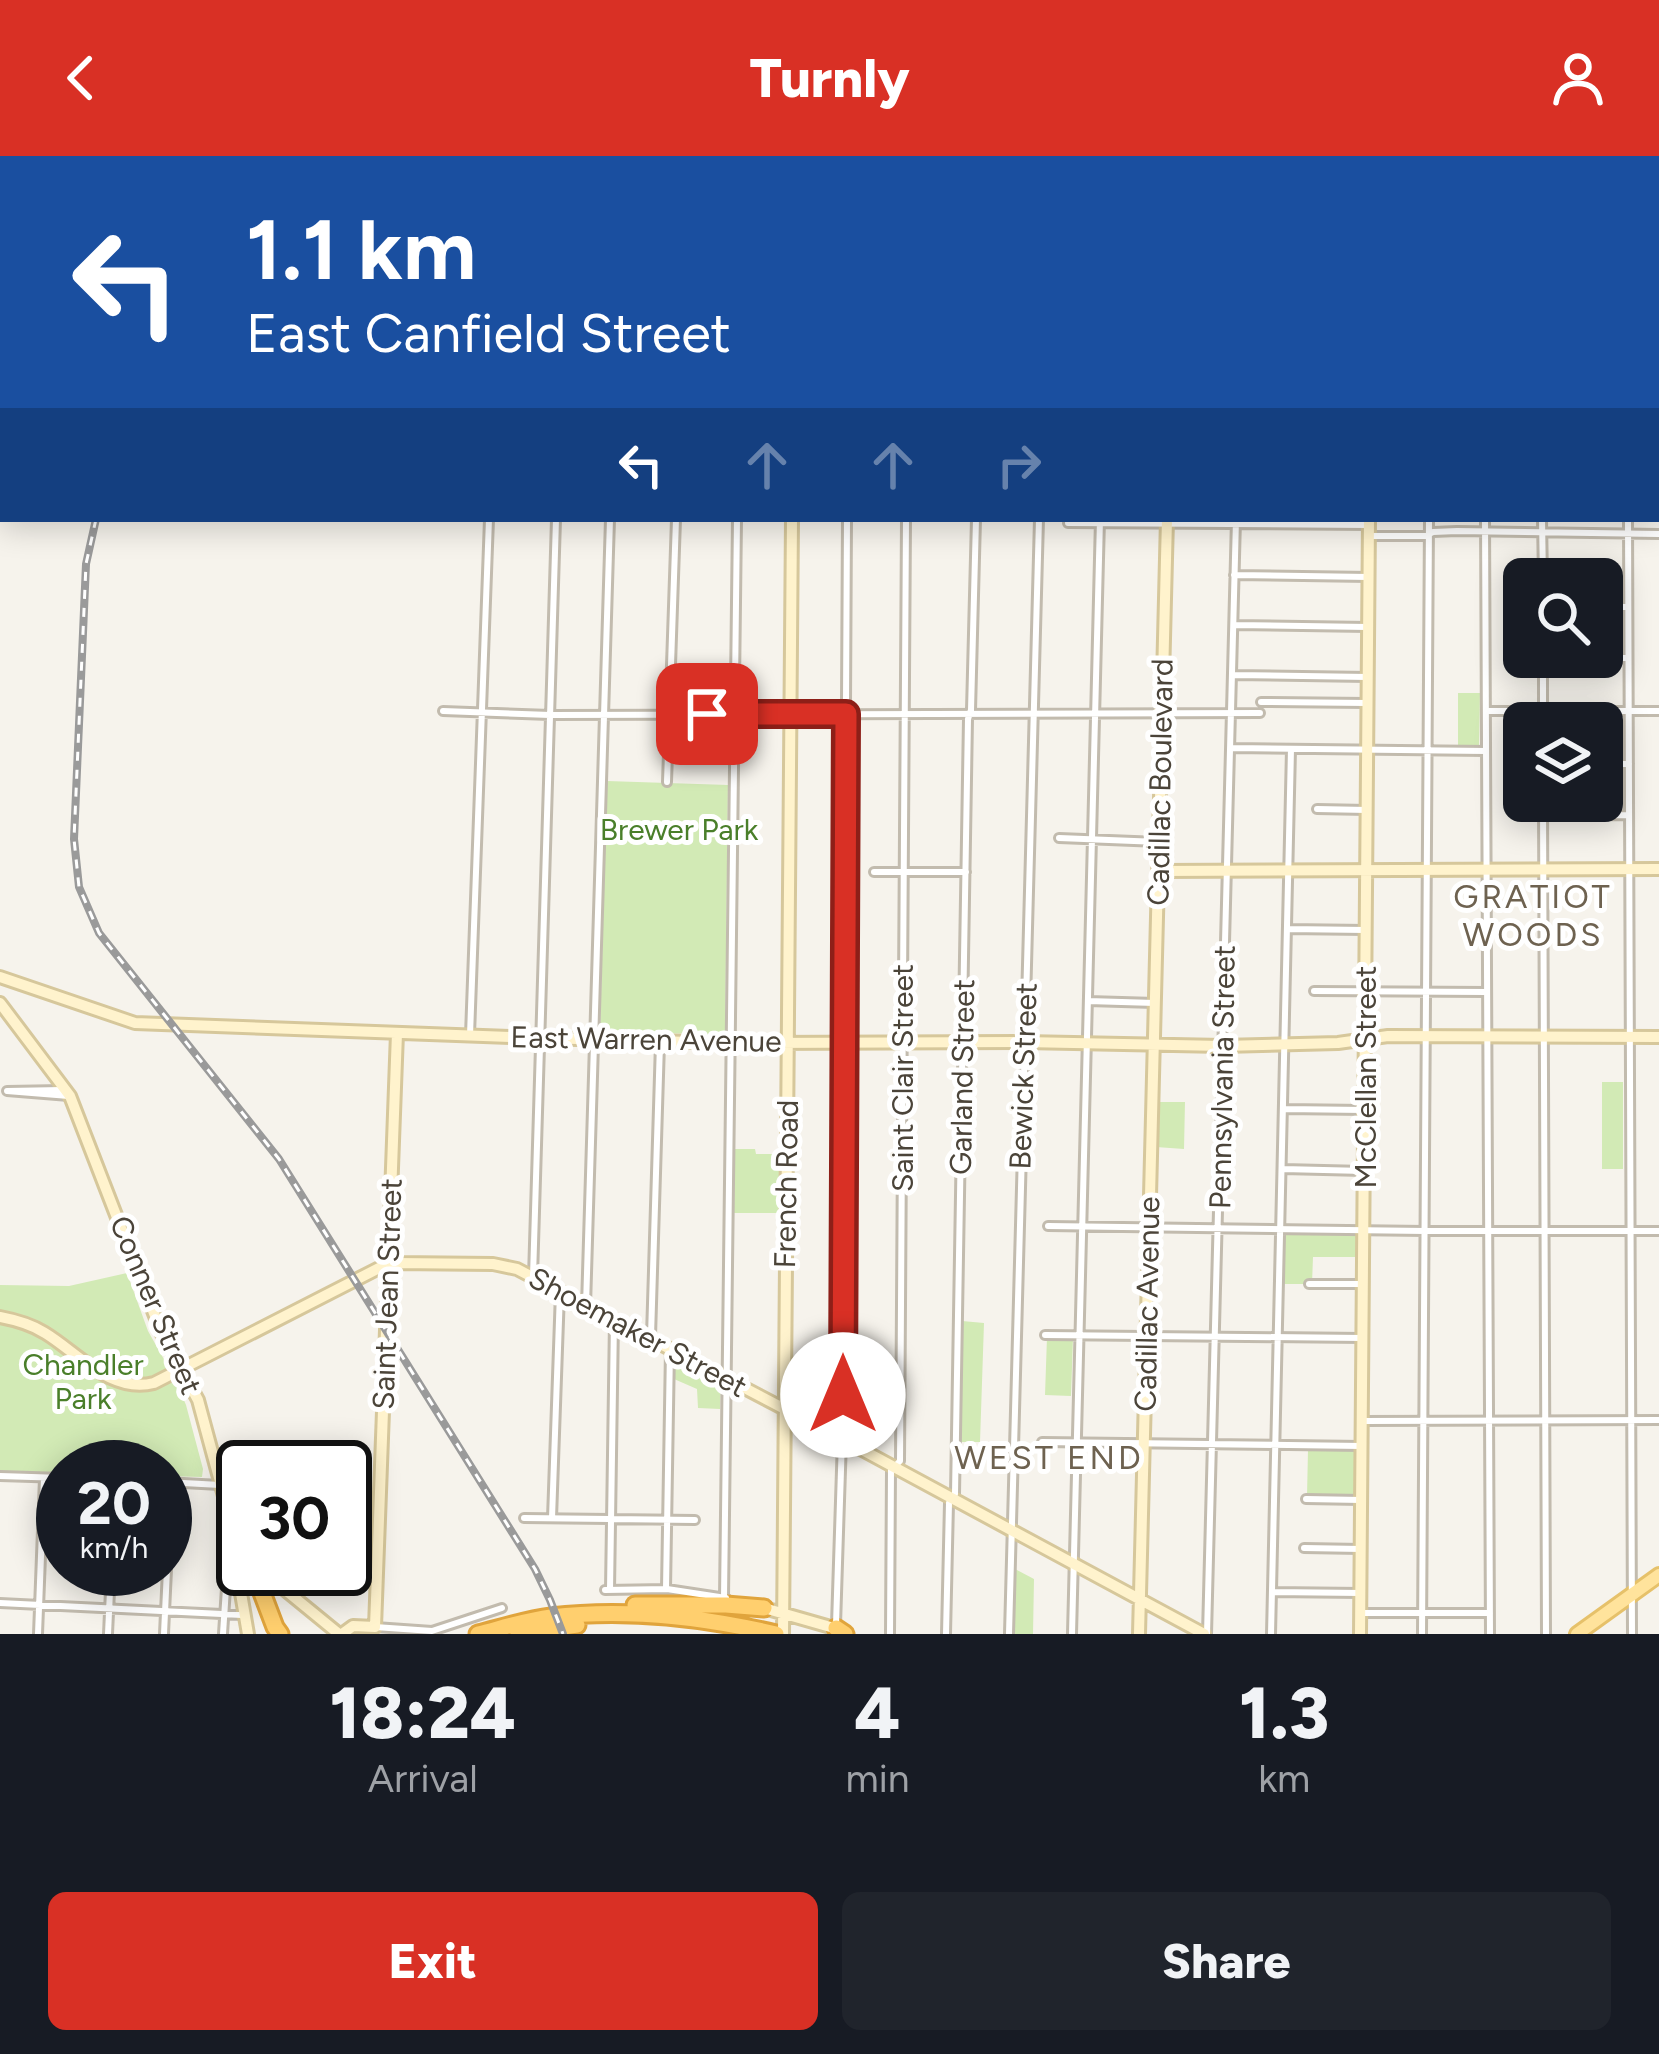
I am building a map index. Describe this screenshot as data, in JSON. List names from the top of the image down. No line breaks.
{"streets":{"street":["Cadillac Boulevard","East Warren Avenue","Bewick Street","Garland Street","Pennsylvania Street","McClellan Street","Saint Clair Street","French Road","Saint Jean Street","Cadillac Avenue","Conner Street","Shoemaker Street"]},"crossings":[["Cadillac Boulevard","East Warren Avenue"],["Cadillac Boulevard","Cadillac Avenue"],["East Warren Avenue","Bewick Street"],["East Warren Avenue","Garland Street"],["East Warren Avenue","Pennsylvania Street"],["East Warren Avenue","McClellan Street"],["East Warren Avenue","Saint Clair Street"],["East Warren Avenue","French Road"],["East Warren Avenue","Saint Jean Street"],["East Warren Avenue","Cadillac Avenue"],["Bewick Street","Shoemaker Street"],["Garland Street","Shoemaker Street"],["Pennsylvania Street","Shoemaker Street"],["Saint Clair Street","Shoemaker Street"],["French Road","Shoemaker Street"],["Saint Jean Street","Shoemaker Street"],["Cadillac Avenue","Shoemaker Street"],["Conner Street","Shoemaker Street"]],"districts":["GRATIOT WOODS","WEST END"],"parks":["Brewer Park","Chandler Park"],"page":{"header":"Turnly","turn":["1.1 km","East Canfield Street"],"speed":"20 km/h","limit":"30","eta":["18:24","Arrival","4","min","1.3","km"],"buttons":["Exit","Share"]}}
